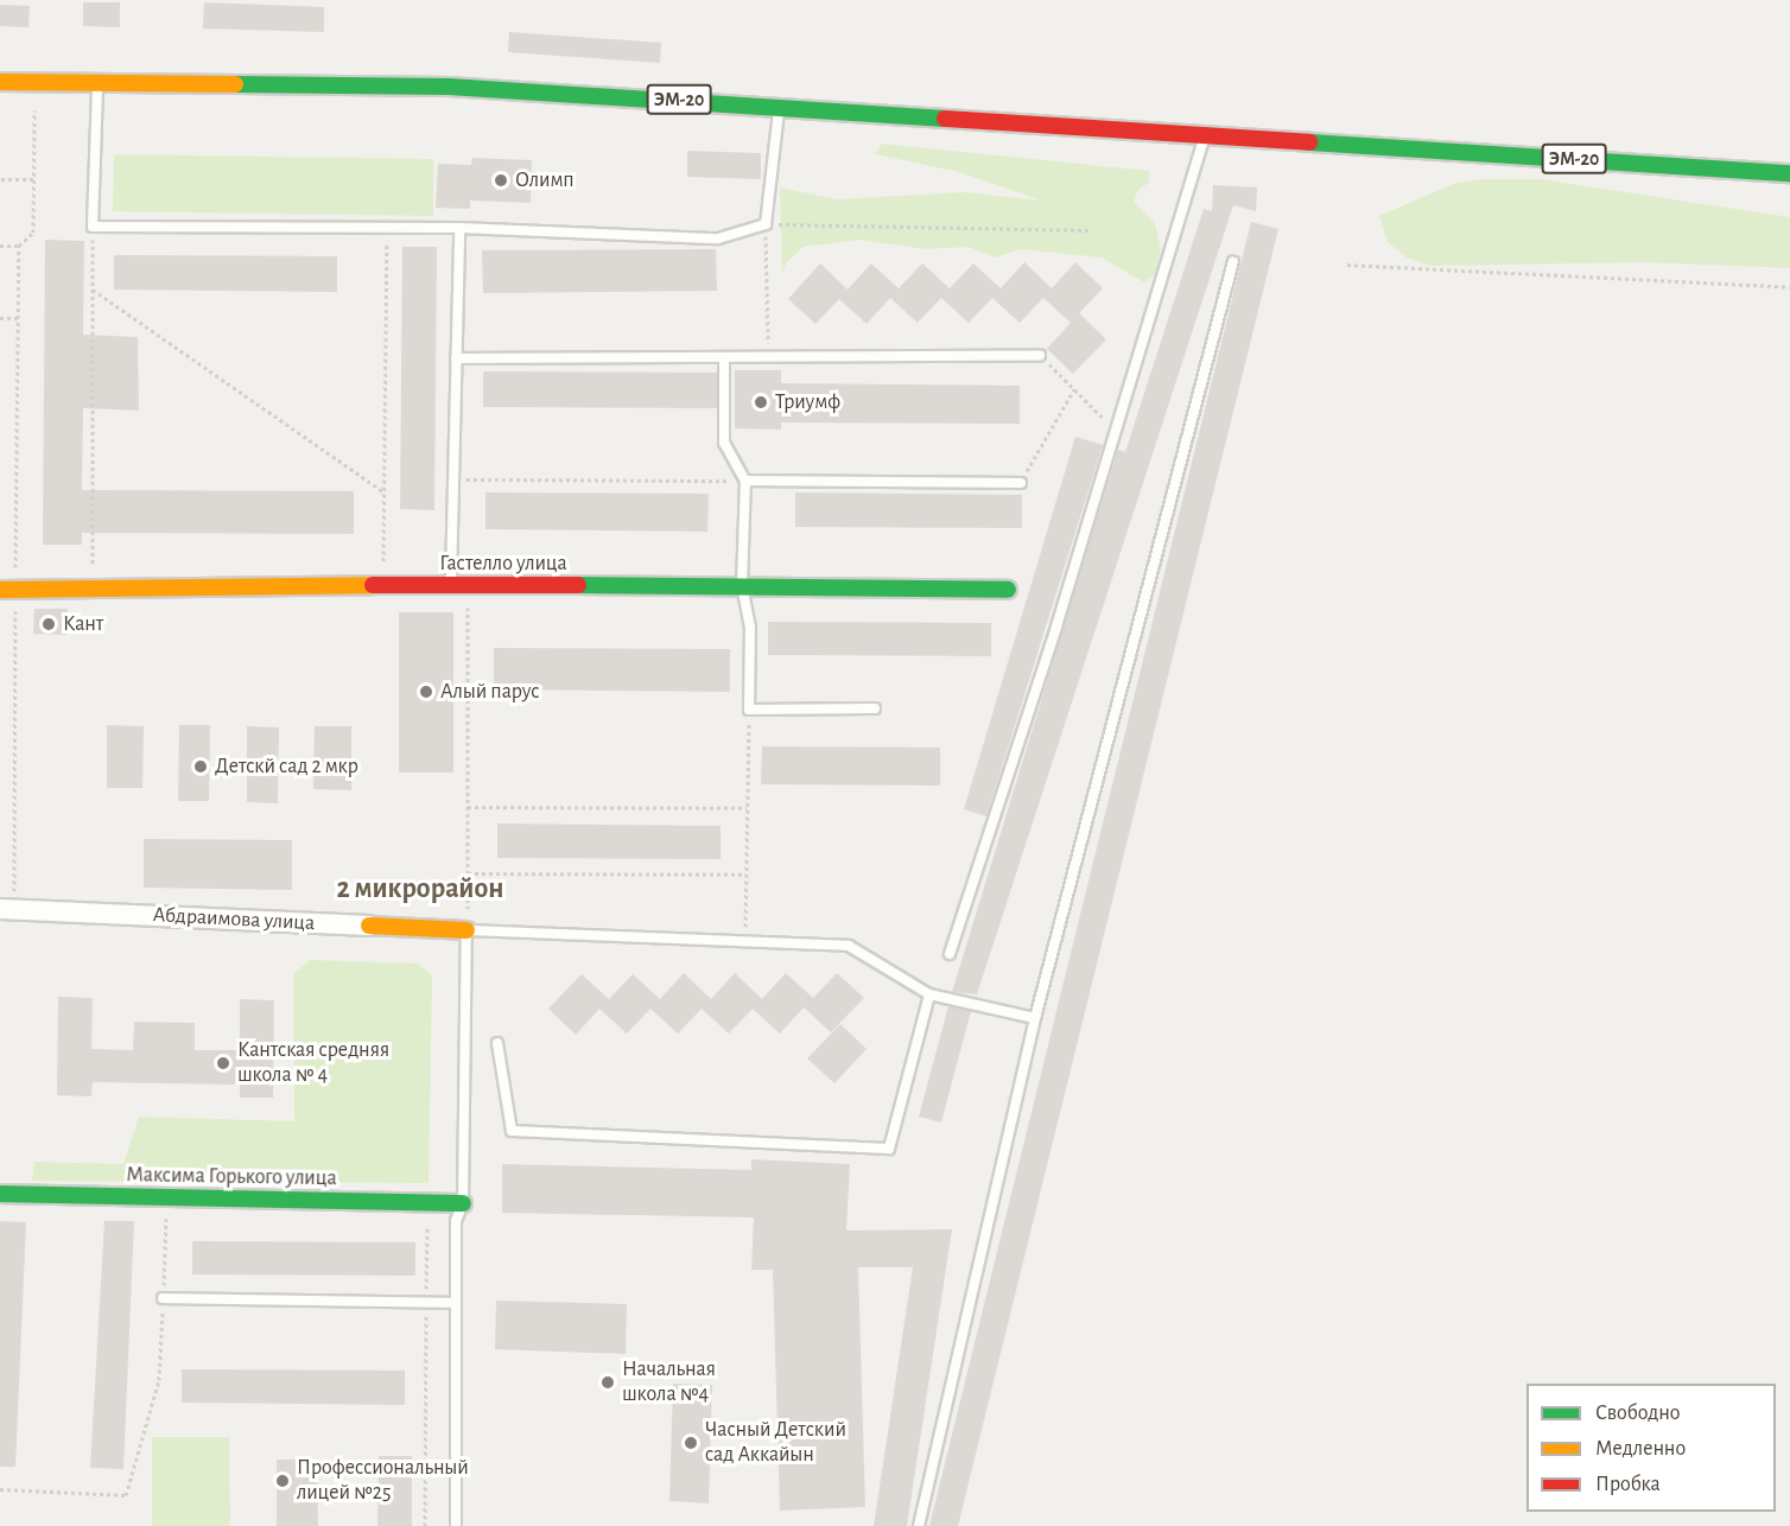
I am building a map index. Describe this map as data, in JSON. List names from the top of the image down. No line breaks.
{"streets":{"main road":["ЭМ-20","Гастелло улица","Абдраимова улица","Максима Горького улица"]},"districts":["2 микрорайон"],"places":["Олимп","Триумф","Кант","Алый парус","Детскй сад 2 мкр","Кантская средняя школа № 4","Начальная школа №4","Часный Детский сад Аккайын","Профессиональный лицей №25"],"legend":["Свободно","Медленно","Пробка"]}
